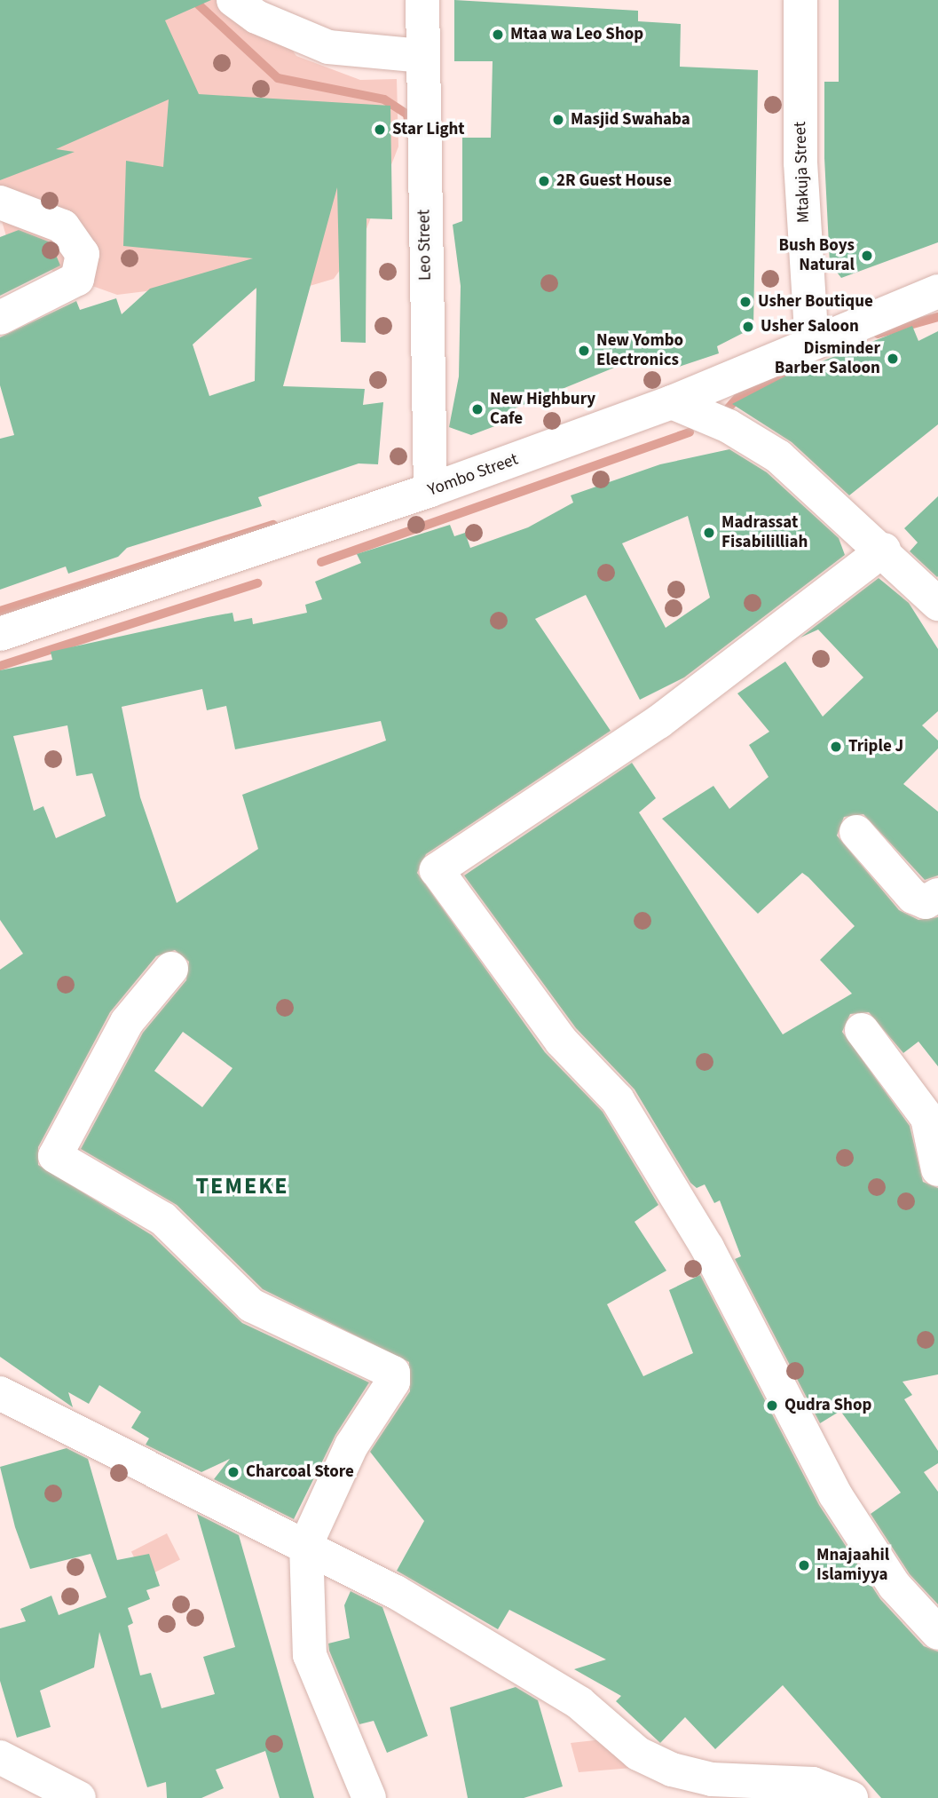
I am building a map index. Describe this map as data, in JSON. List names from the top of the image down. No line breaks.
{"streets":{"street":["Mtakuja Street","Leo Street","Yombo Street"]},"crossings":[["Mtakuja Street","Yombo Street"],["Leo Street","Yombo Street"]],"districts":["TEMEKE"],"places":["Mtaa wa Leo Shop","Masjid Swahaba","Star Light","2R Guest House","Bush Boys Natural","Usher Boutique","Usher Saloon","New Yombo Electronics","Disminder Barber Saloon","New Highbury Cafe","Madrassat Fisabililliah","Triple J","Qudra Shop","Charcoal Store","Mnajaahil Islamiyya"]}
